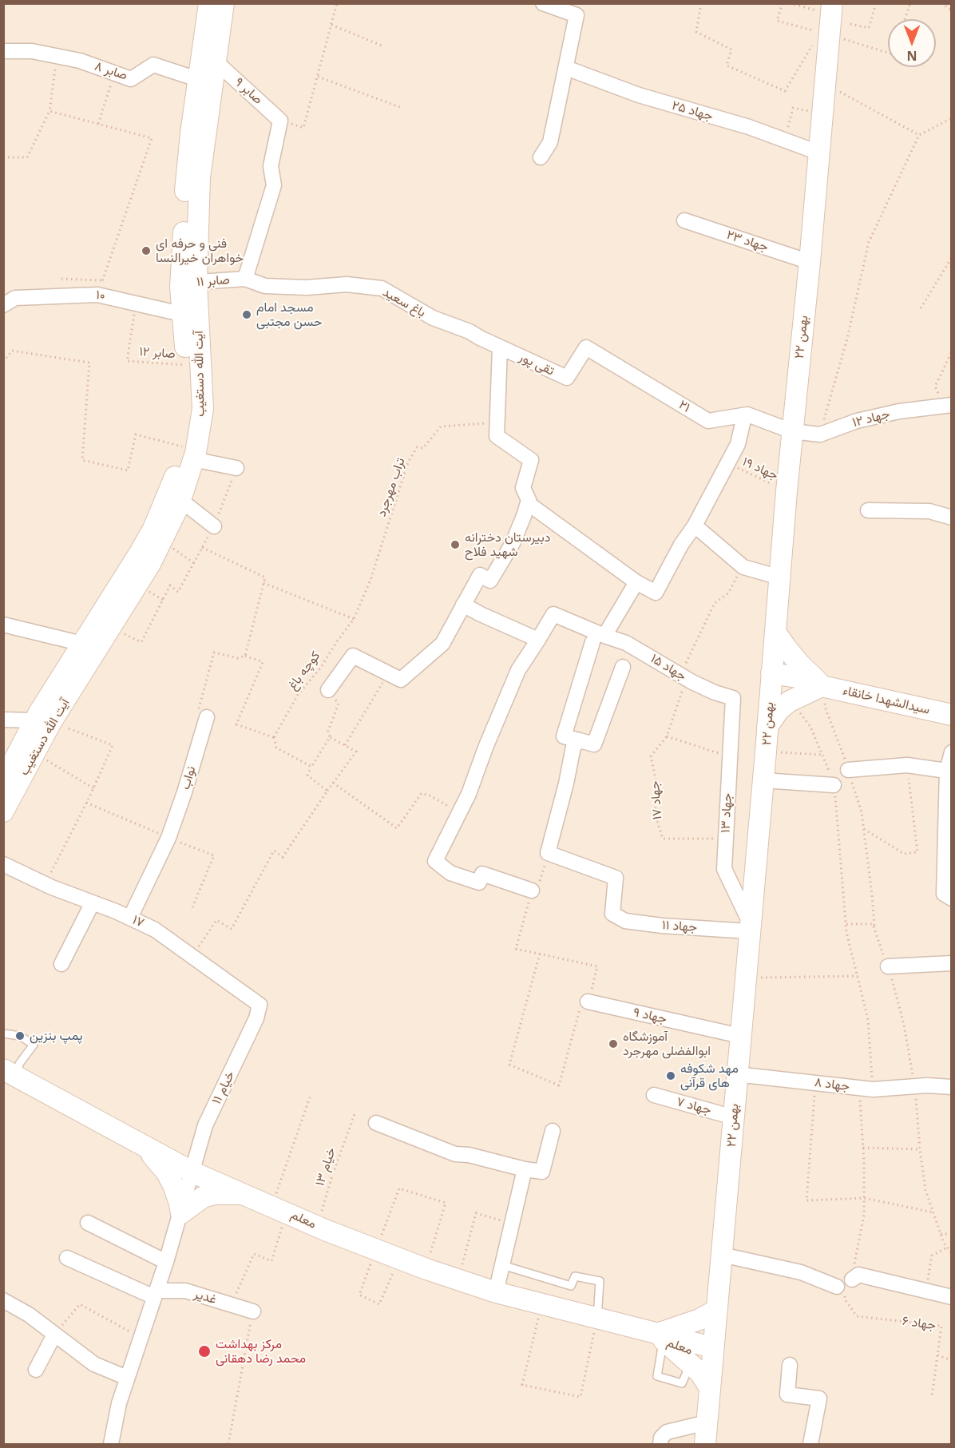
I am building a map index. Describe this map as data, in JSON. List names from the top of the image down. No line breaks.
{"streets":{"main road":["۲۲ بهمن","آیت الله دستغیب","سیدالشهدا خانقاء","معلم"],"street":["صابر ۸","صابر ۹","جهاد ۲۵","جهاد ۲۳","صابر ۱۱","۱۰","باغ سعید","تقی پور","۲۱","جهاد ۱۲","جهاد ۱۵","نواب","جهاد ۱۳","۱۷","جهاد ۱۱","جهاد ۹","جهاد ۸","خیام ۱۱","جهاد ۷","غدیر"],"path":["صابر ۱۲","جهاد ۱۹","تراب مهرجرد","کوچه باغ","جهاد ۱۷","خیام ۱۳","جهاد ۶"]},"crossings":[["صابر ۸","آیت الله دستغیب"],["صابر ۹","آیت الله دستغیب"],["جهاد ۲۵","۲۲ بهمن"],["جهاد ۲۳","۲۲ بهمن"],["صابر ۱۱","باغ سعید"],["صابر ۱۱","آیت الله دستغیب"],["۱۰","صابر ۱۲"],["۱۰","آیت الله دستغیب"],["باغ سعید","تقی پور"],["۲۲ بهمن","۲۱"],["۲۲ بهمن","جهاد ۱۲"],["۲۲ بهمن","جهاد ۱۹"],["۲۲ بهمن","سیدالشهدا خانقاء"],["۲۲ بهمن","جهاد ۱۳"],["۲۲ بهمن","جهاد ۱۱"],["۲۲ بهمن","جهاد ۹"],["۲۲ بهمن","جهاد ۸"],["۲۲ بهمن","جهاد ۷"],["۲۲ بهمن","معلم"],["صابر ۱۲","آیت الله دستغیب"],["تقی پور","۲۱"],["۲۱","جهاد ۱۲"],["تراب مهرجرد","کوچه باغ"],["جهاد ۱۵","جهاد ۱۷"],["جهاد ۱۵","جهاد ۱۳"],["نواب","۱۷"],["جهاد ۱۷","جهاد ۱۳"],["جهاد ۱۳","جهاد ۱۱"],["۱۷","خیام ۱۱"],["خیام ۱۱","معلم"],["خیام ۱۱","غدیر"],["خیام ۱۳","معلم"]],"places":["فنی و حرفه ای خواهران خیرالنسا","مسجد امام حسن مجتبی","دبیرستان دخترانه شهید فلاح","پمپ بنزین","آموزشگاه ابوالفضلی مهرجرد","مهد شکوفه های قرآنی","مرکز بهداشت محمد رضا دهقانی"],"north":"bottom"}
